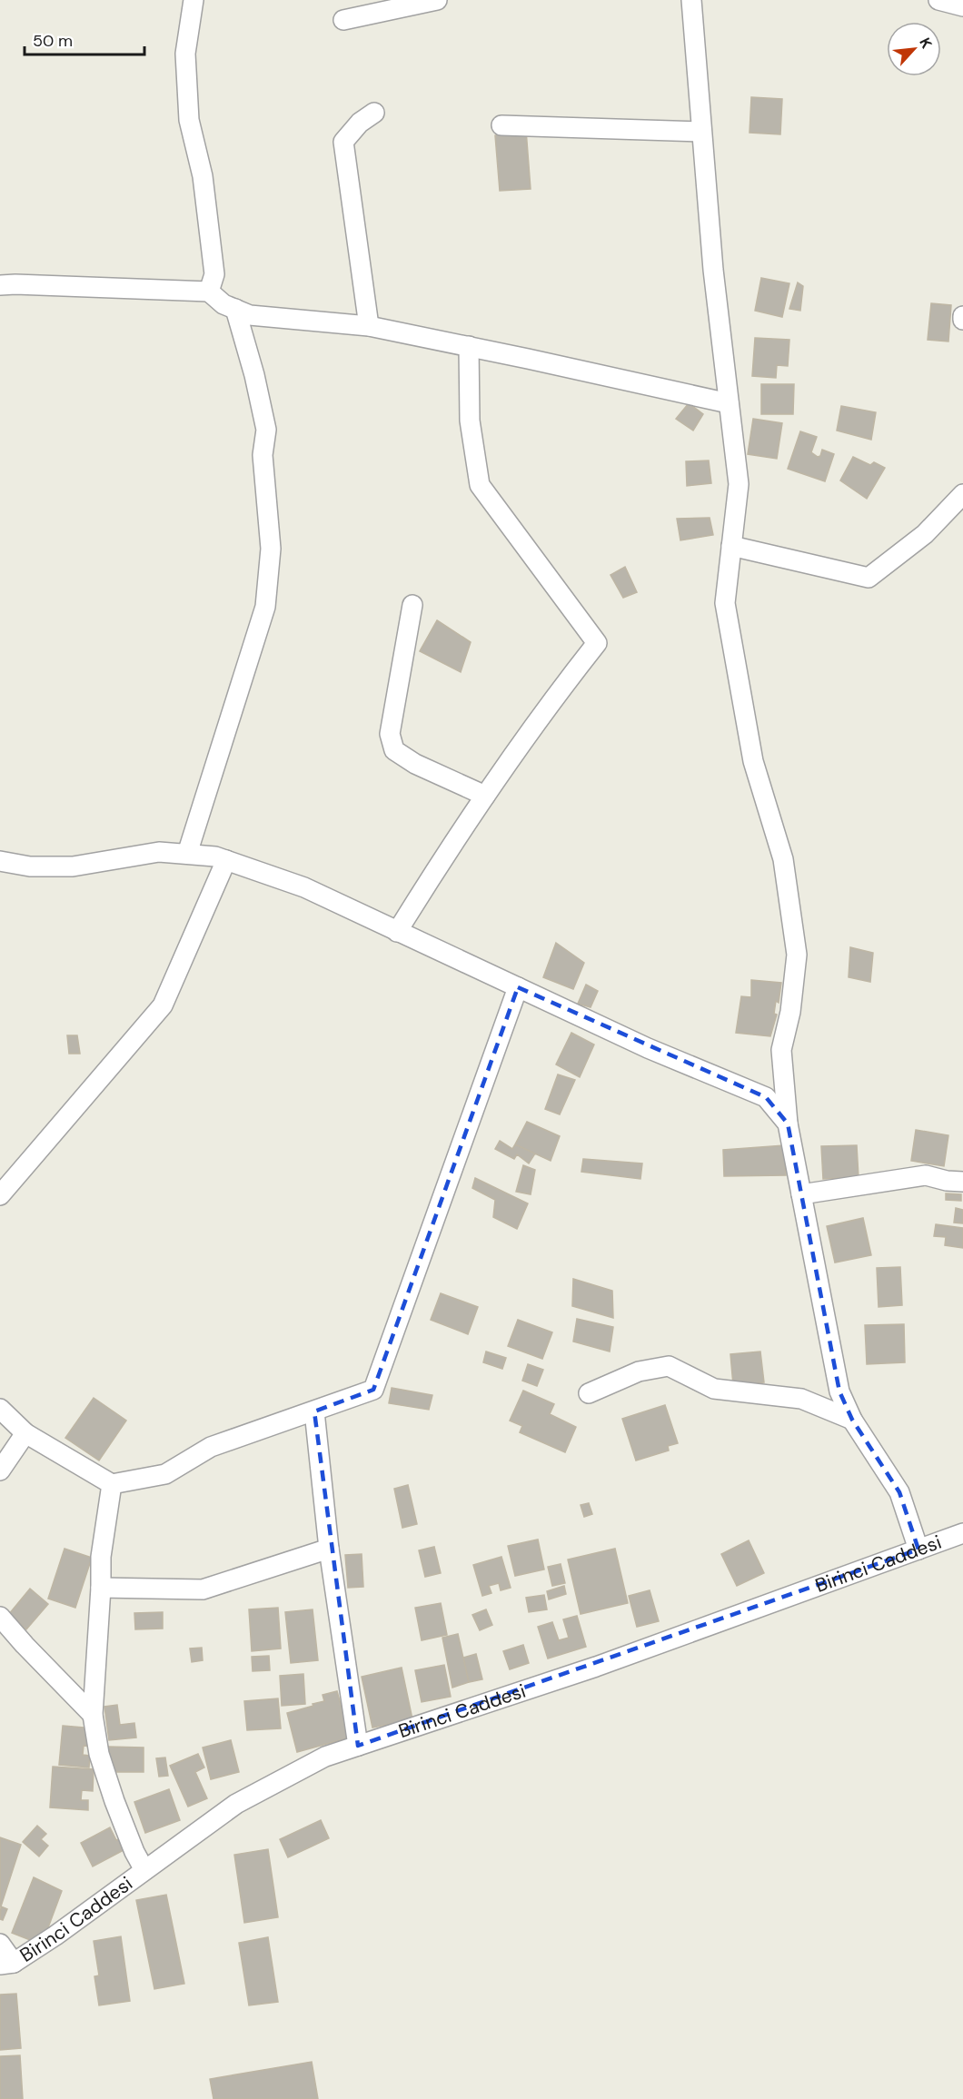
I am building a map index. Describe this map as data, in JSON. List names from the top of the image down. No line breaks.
{"streets":{"street":["Birinci Caddesi"]},"scale_bar":"50 m","north":"top right"}
